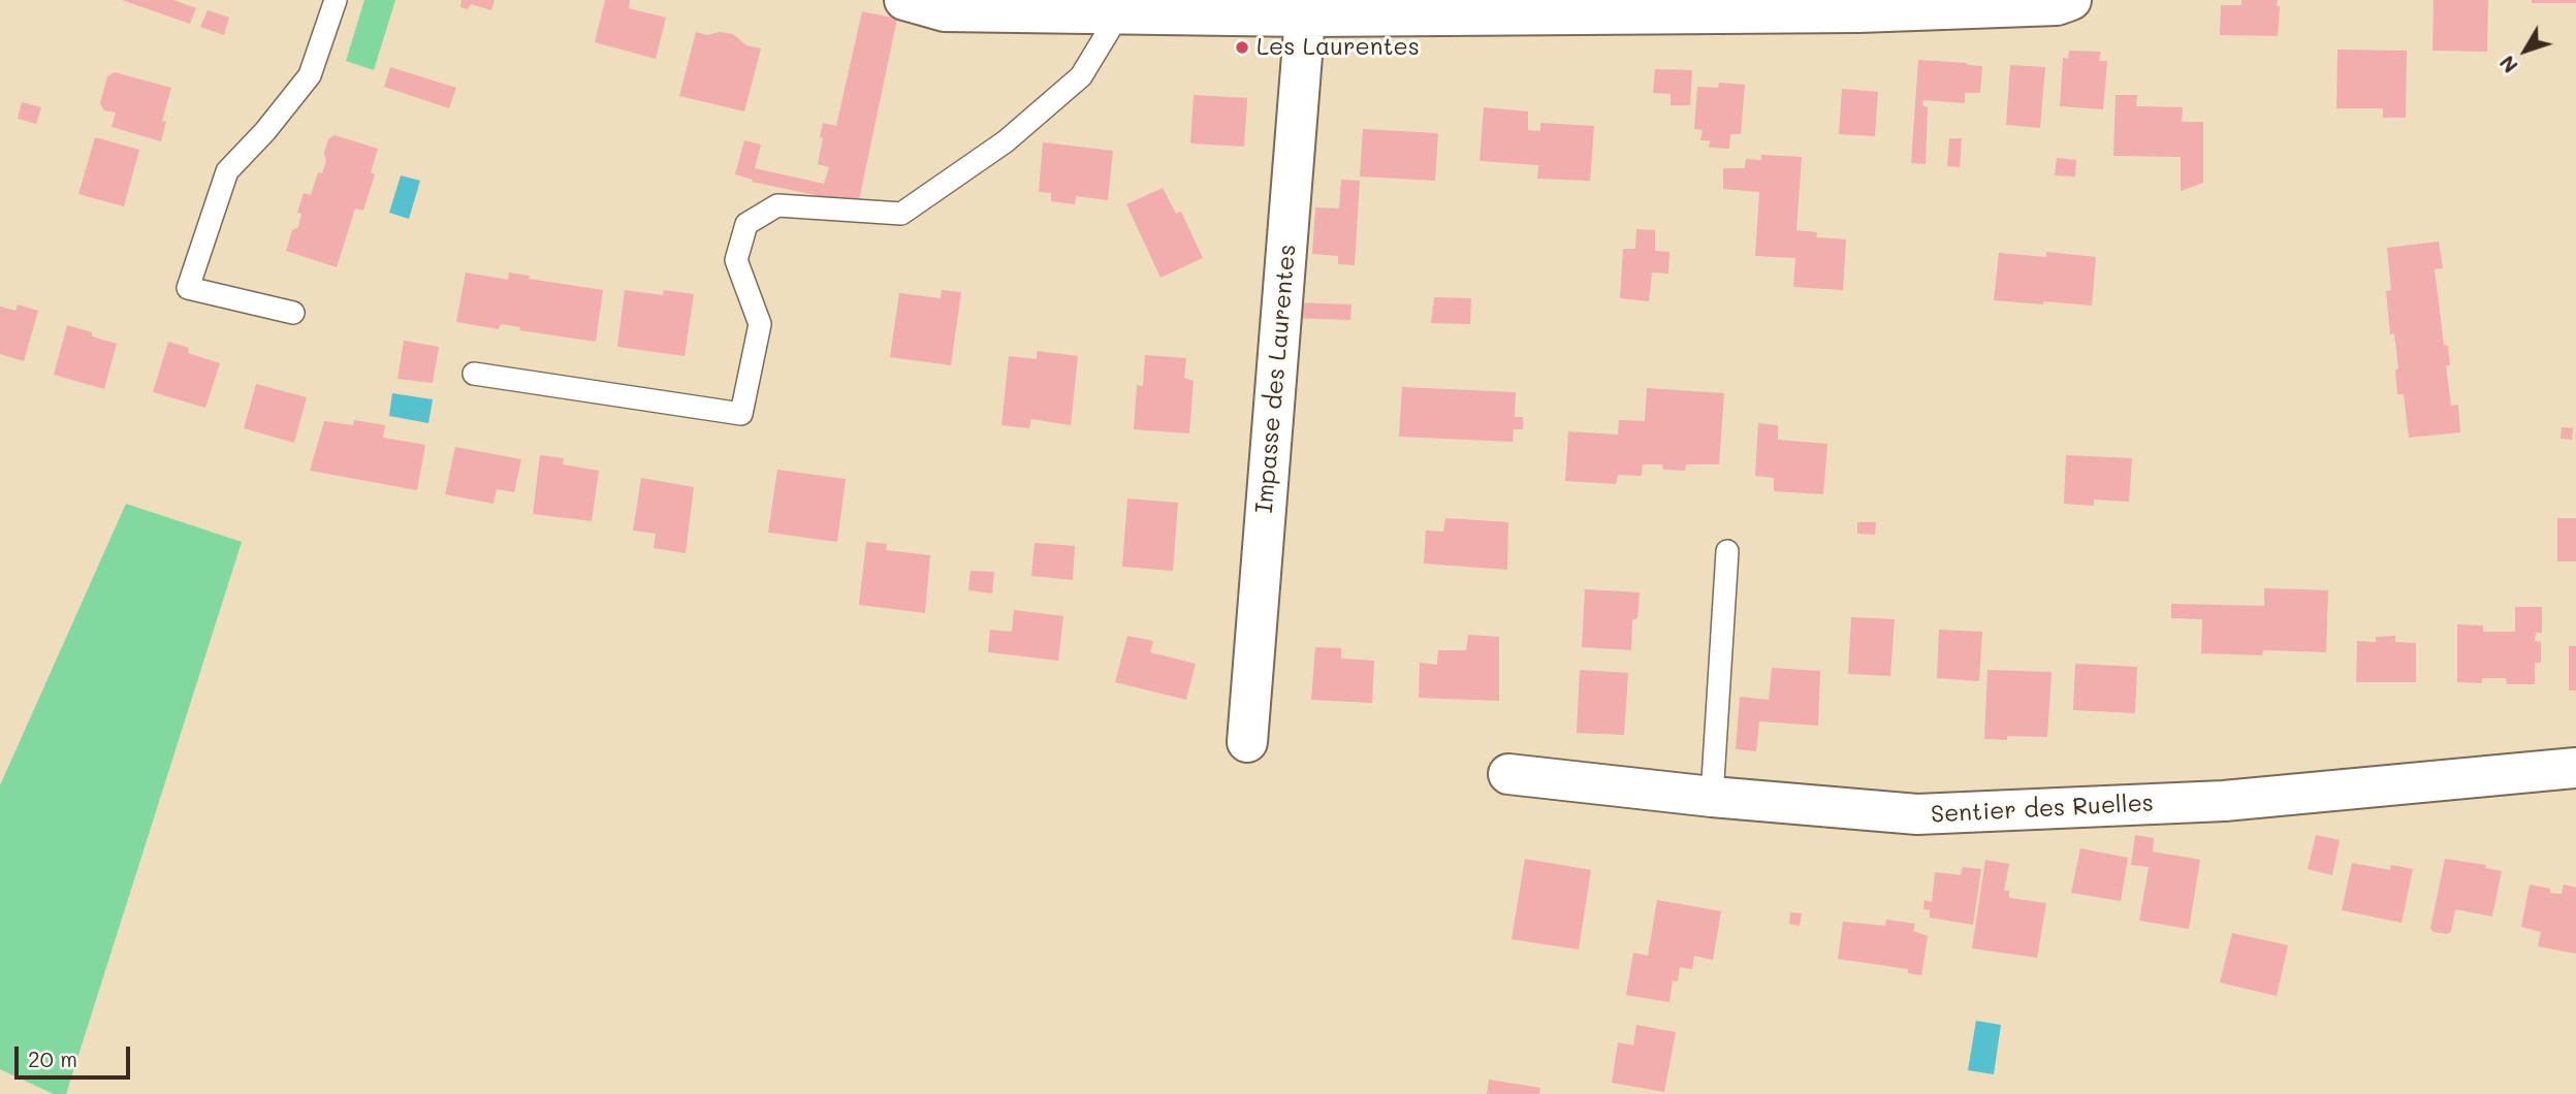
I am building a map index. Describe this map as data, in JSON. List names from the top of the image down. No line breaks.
{"streets":{"street":["Impasse des Laurentes","Sentier des Ruelles"]},"places":["Les Laurentes"],"scale_bar":"20 m","north":"bottom left"}
